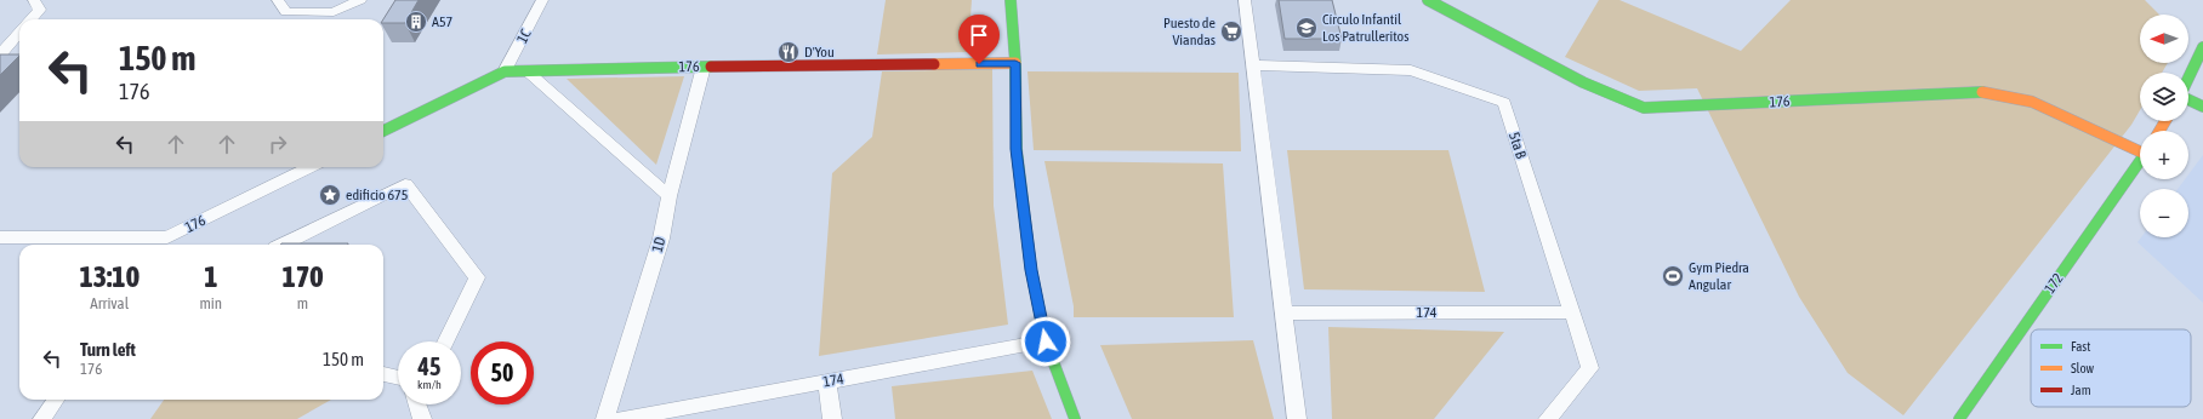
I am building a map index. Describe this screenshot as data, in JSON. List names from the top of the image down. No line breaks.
{"streets":{"street":["1C","176","5ta B","1D","172","174"]},"crossings":[["1C","176"],["176","1D"],["5ta B","174"]],"places":{"building":["A57"],"school or university":["Círculo Infantil Los Patrulleritos"],"supermarket":["Puesto de Viandas"],"restaurant":["D'You"],"place":["edificio 675"],"sports":["Gym Piedra Angular"]},"legend":["Fast","Slow","Jam"],"north":"left","page":{"map_buttons":["+","−"],"turn":["150 m","176"],"eta":["13:10","Arrival","1","min","170","m"],"list":[{"name":"Turn left","note":"176","value":"150 m"}],"speed":"45 km/h","limit":"50"}}
